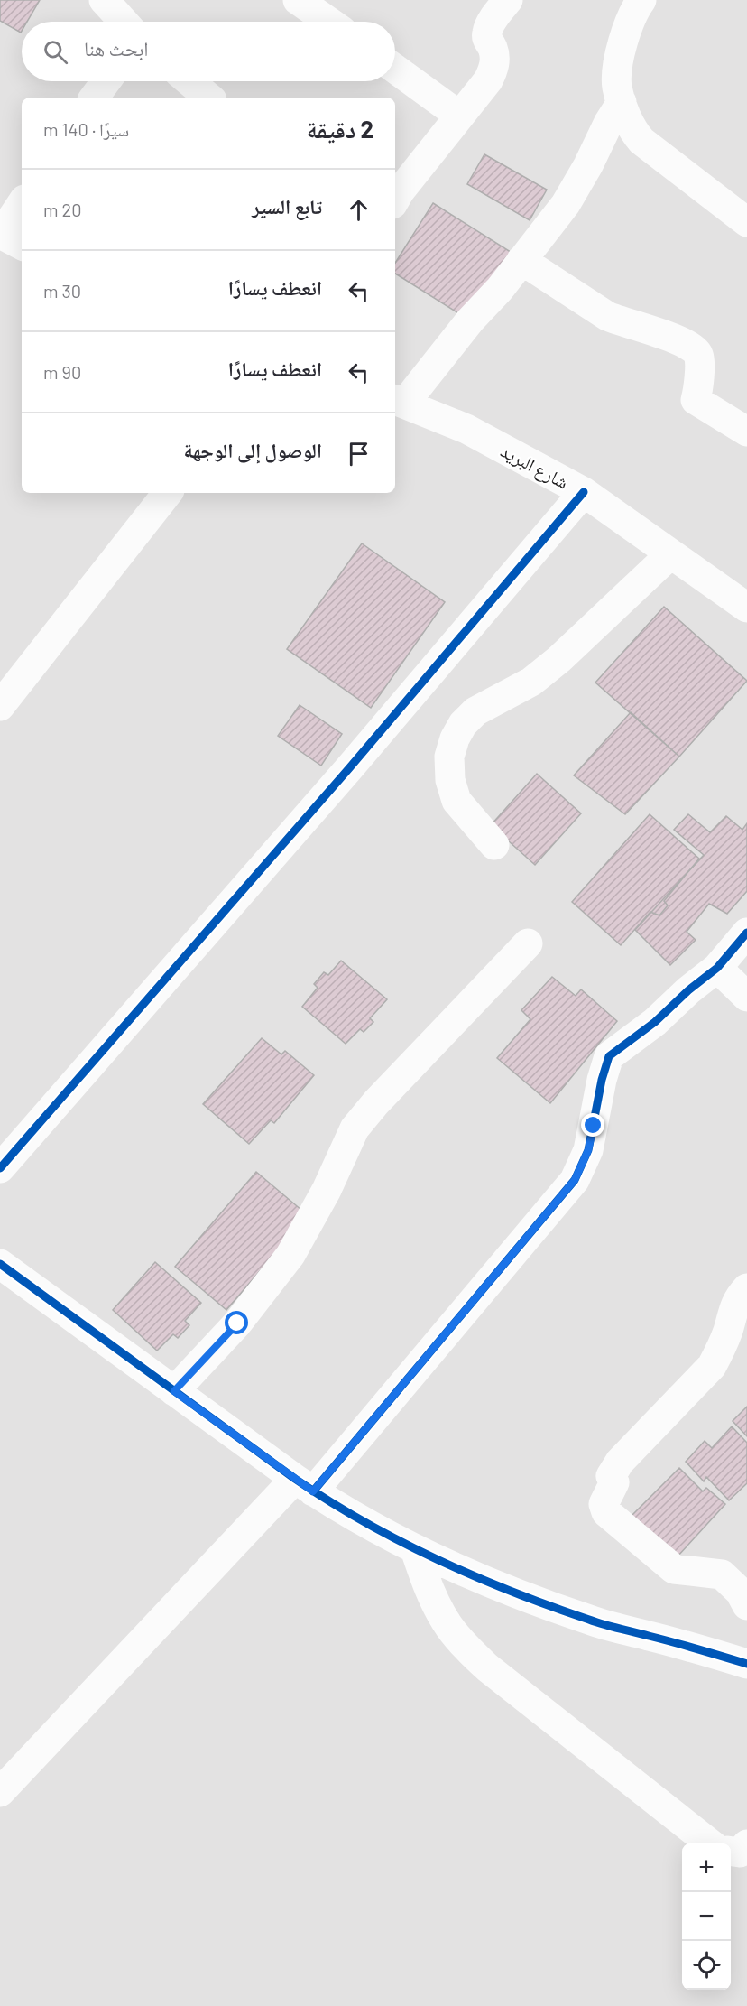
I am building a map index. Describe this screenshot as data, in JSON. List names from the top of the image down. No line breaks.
{"streets":{"street":["شارع البريد"]},"page":{"search":"ابحث هنا","heading":["2 دقيقة","سيرًا · 140 m"],"list":[["تابع السير","20 m"],["انعطف يسارًا","30 m"],["انعطف يسارًا","90 m"],"الوصول إلى الوجهة"],"map_buttons":["+","−"]}}
